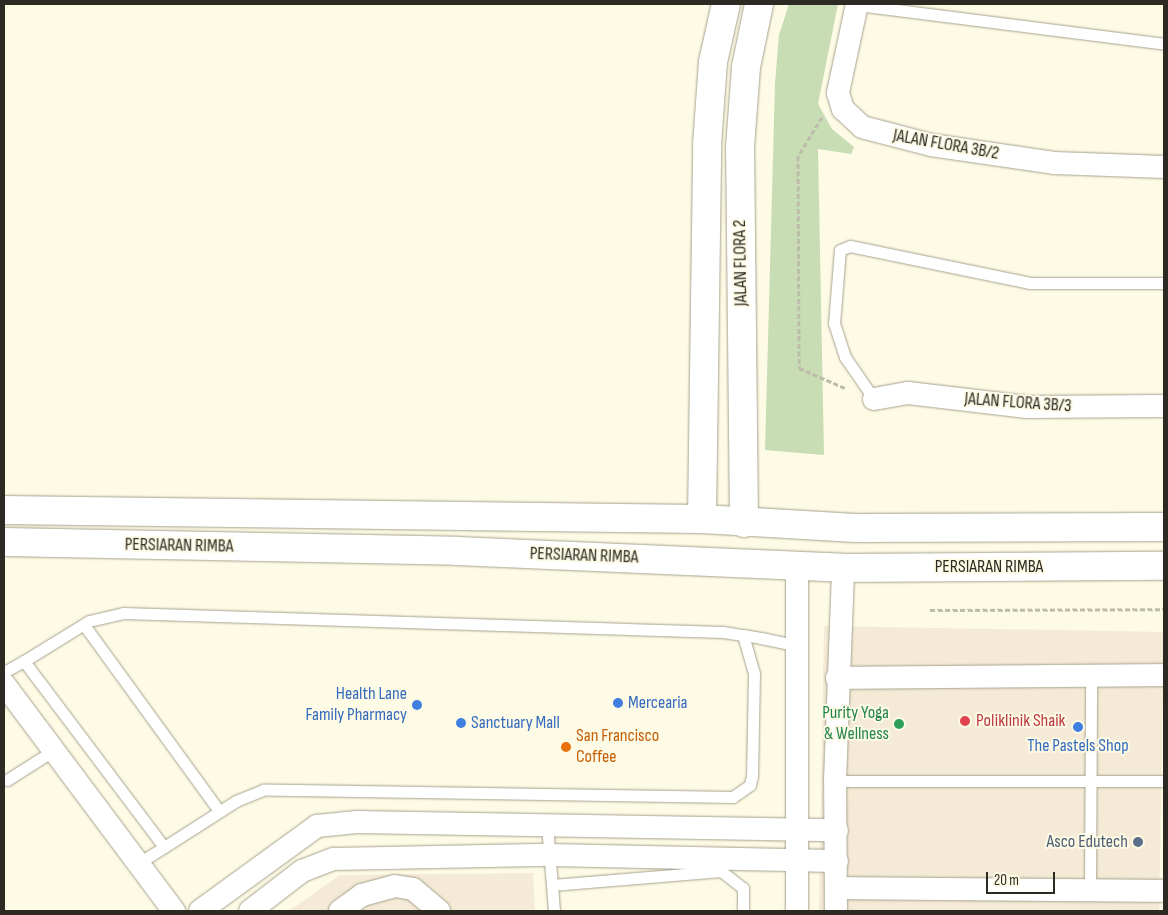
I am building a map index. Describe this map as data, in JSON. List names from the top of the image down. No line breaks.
{"streets":{"street":["JALAN FLORA 3B/2","JALAN FLORA 2","JALAN FLORA 3B/3","PERSIARAN RIMBA"]},"crossings":[["JALAN FLORA 2","PERSIARAN RIMBA"]],"places":["Mercearia","Health Lane Family Pharmacy","Poliklinik Shaik","Sanctuary Mall","Purity Yoga & Wellness","The Pastels Shop","San Francisco Coffee","Asco Edutech"],"scale_bar":"20 m"}
